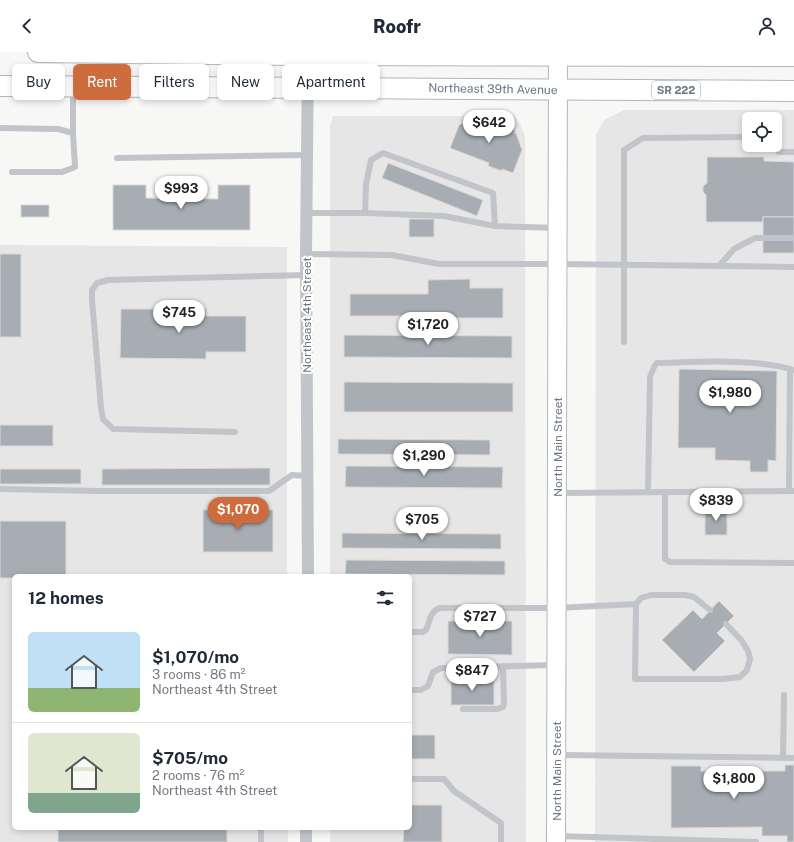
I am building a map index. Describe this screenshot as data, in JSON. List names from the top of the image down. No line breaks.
{"streets":{"main road":["Northeast 39th Avenue","SR 222","North Main Street"],"street":["Northeast 4th Street"]},"crossings":[["Northeast 39th Avenue","North Main Street"]],"page":{"header":"Roofr","chip":["Buy","Rent","Filters","New","Apartment"],"price":["$642","$993","$745","$1,720","$1,980","$1,290","$839","$1,070","$705","$727","$847","$1,800"],"heading":"12 homes","list":[{"name":"$1,070/mo","note":"3 rooms · 86 m² · Northeast 4th Street"},{"name":"$705/mo","note":"2 rooms · 76 m² · Northeast 4th Street"}]}}
